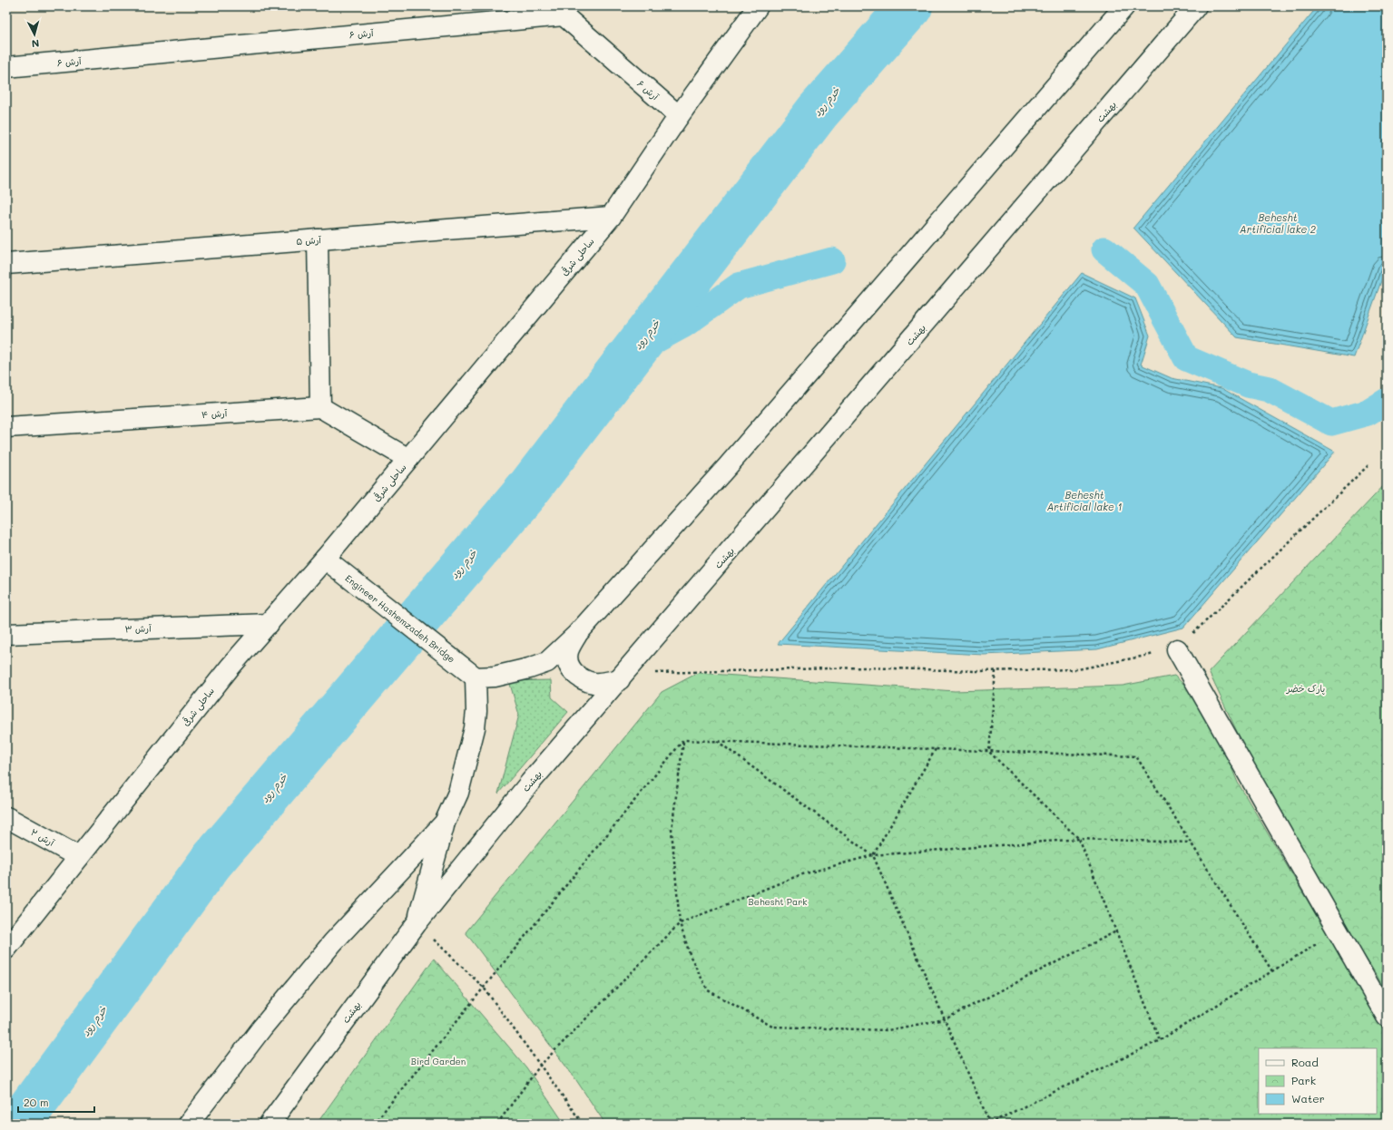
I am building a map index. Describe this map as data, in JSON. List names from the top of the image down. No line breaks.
{"streets":{"main road":["آرش ۶","بهشت","آرش ۵","ساحلی شرقی","آرش ۴","Engineer Hashemzadeh Bridge","آرش ۳","آرش ۲"]},"crossings":[["آرش ۶","ساحلی شرقی"],["آرش ۵","ساحلی شرقی"],["ساحلی شرقی","Engineer Hashemzadeh Bridge"],["ساحلی شرقی","آرش ۳"],["ساحلی شرقی","آرش ۲"]],"water":["خرم رود","Behesht Artificial lake 2","Behesht Artificial lake 1"],"parks":["پارک خضر","Behesht Park","Bird Garden"],"legend":["Road","Park","Water"],"scale_bar":"20 m","north":"bottom"}
